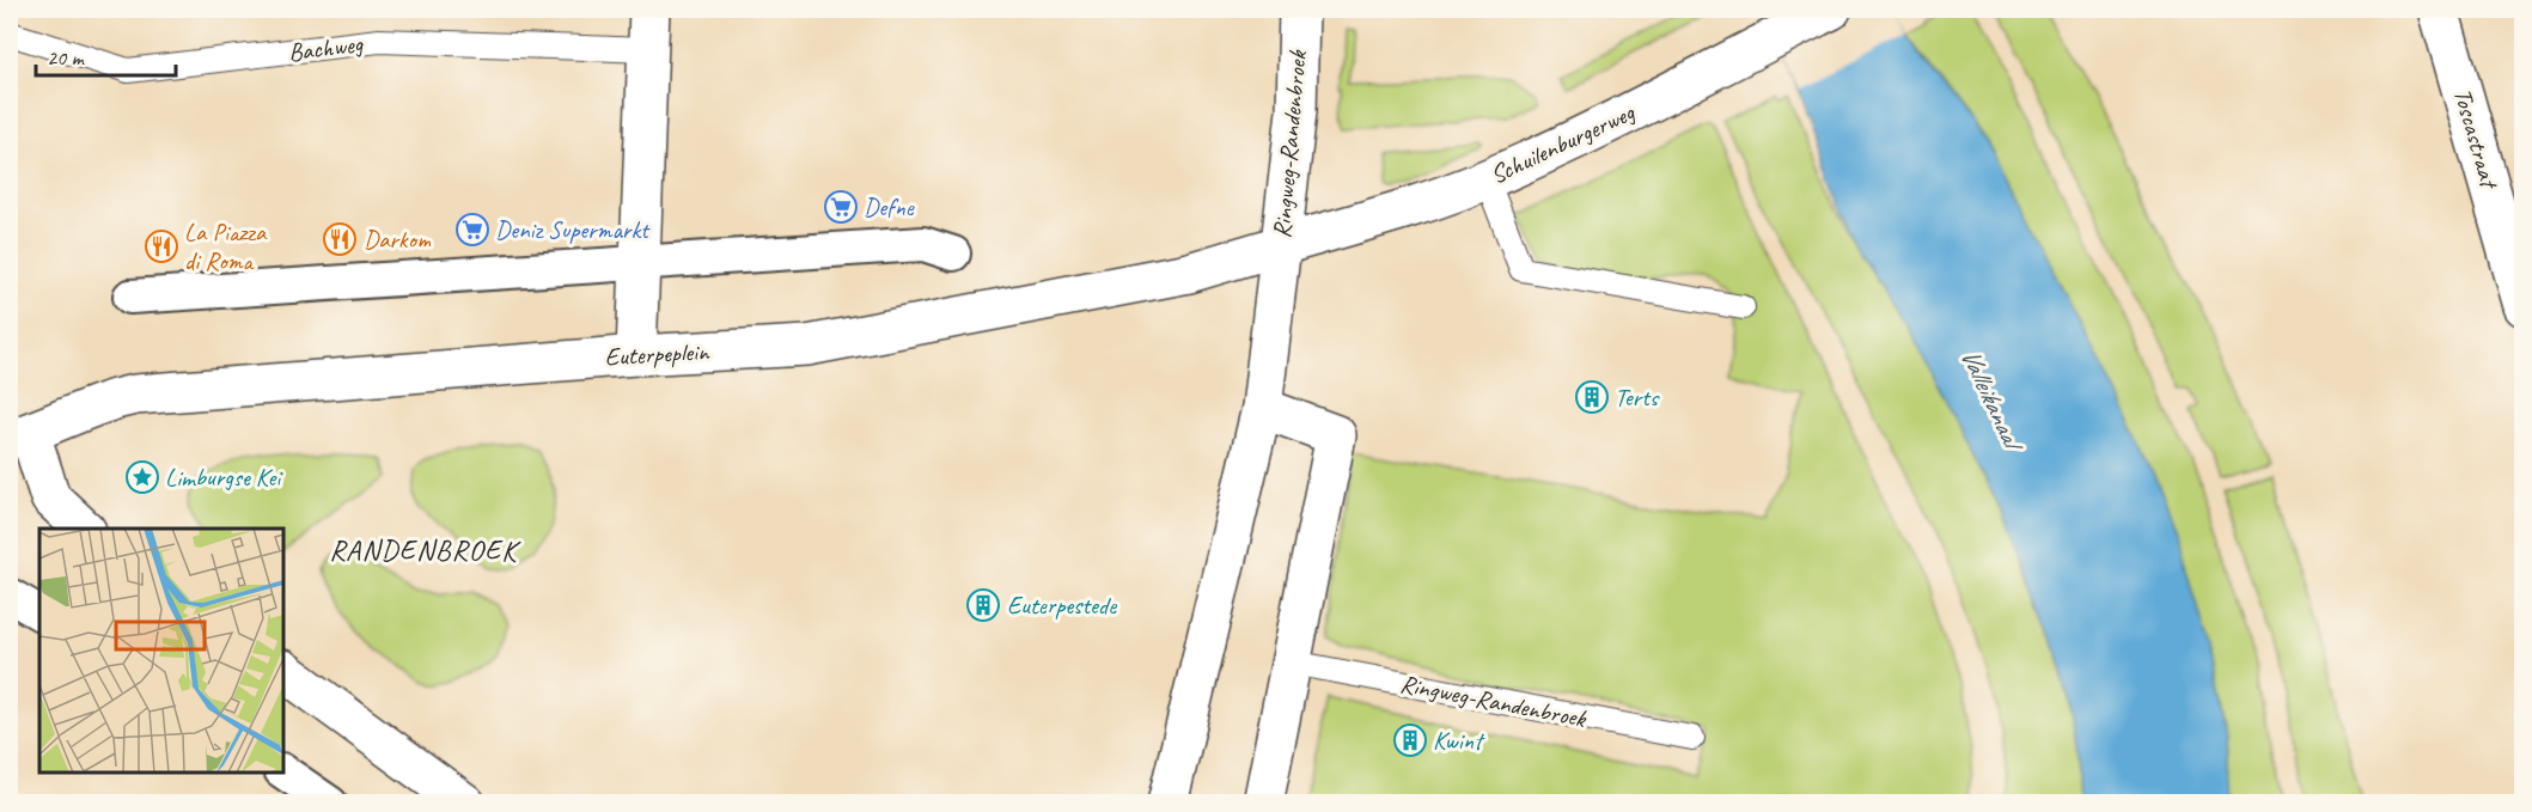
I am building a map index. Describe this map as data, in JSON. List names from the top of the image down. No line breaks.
{"streets":{"street":["Toscastraat","Schuilenburgerweg","Ringweg-Randenbroek","Euterpeplein"],"lane":["Bachweg"]},"crossings":[["Schuilenburgerweg","Ringweg-Randenbroek"],["Schuilenburgerweg","Euterpeplein"],["Ringweg-Randenbroek","Euterpeplein"]],"districts":["RANDENBROEK"],"water":["Valleikanaal"],"places":{"supermarket":["Defne","Deniz Supermarkt"],"restaurant":["Darkom","La Piazza di Roma"],"building":["Terts","Euterpestede","Kwint"],"place":["Limburgse Kei"]},"scale_bar":"20 m"}
